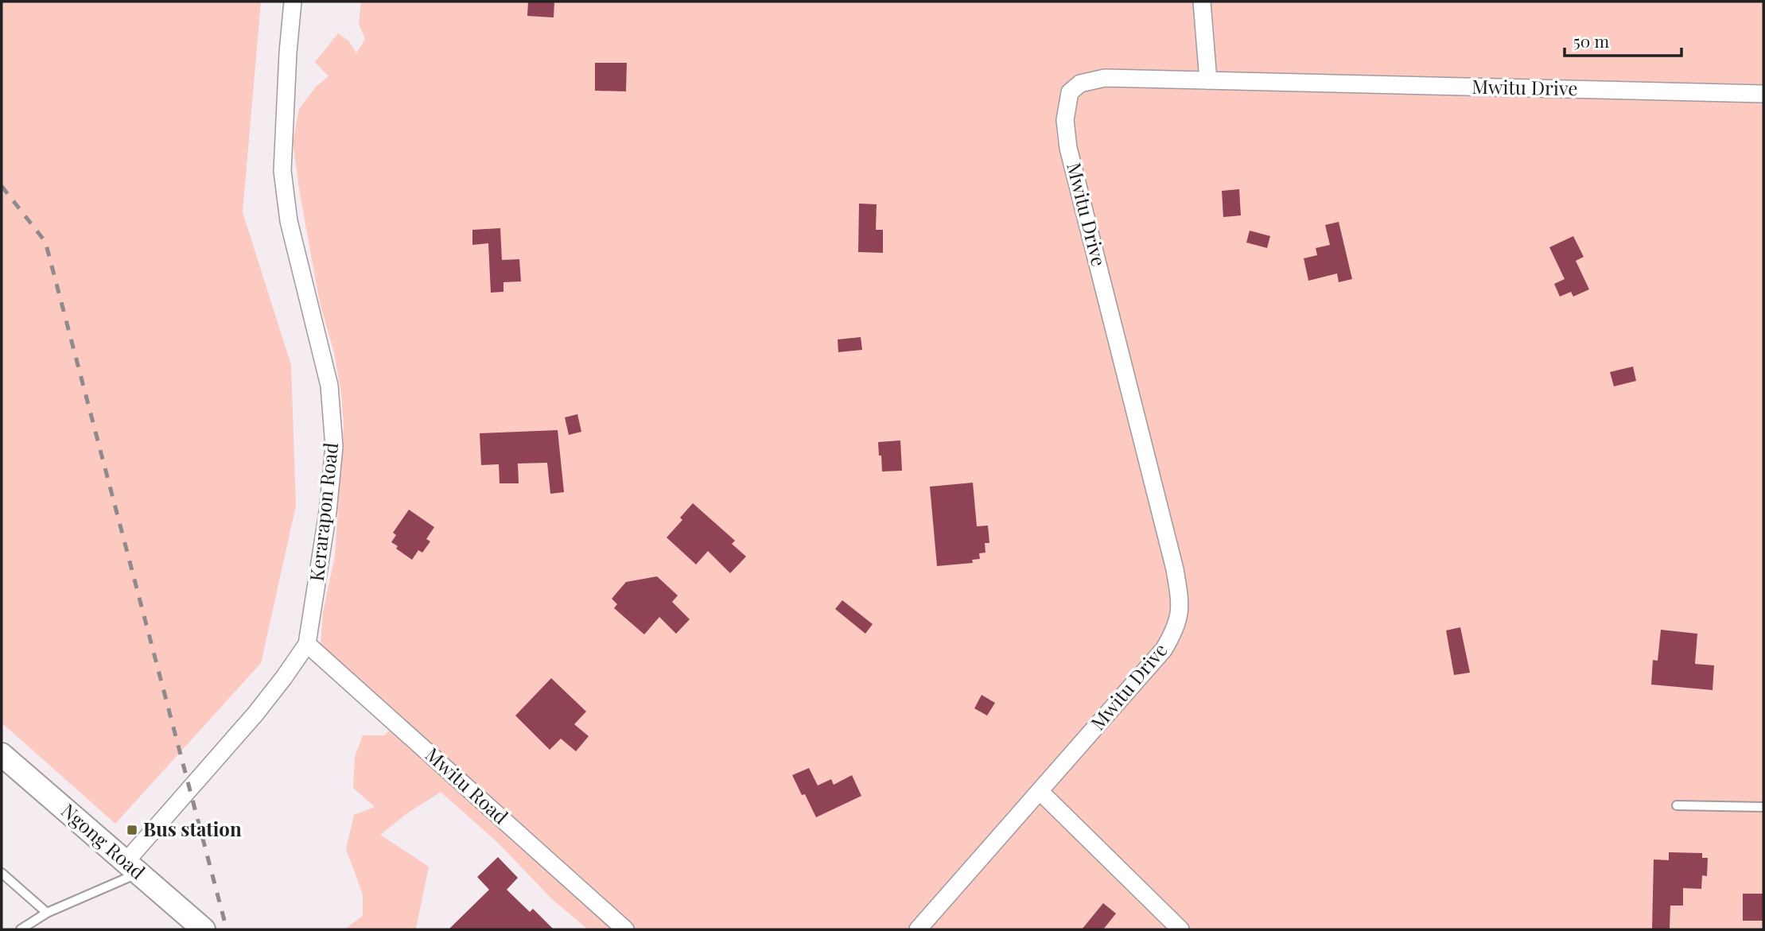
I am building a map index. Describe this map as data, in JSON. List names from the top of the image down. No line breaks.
{"streets":{"main road":["Ngong Road"],"street":["Mwitu Drive","Kerarapon Road","Mwitu Road"]},"crossings":[["Kerarapon Road","Mwitu Road"],["Kerarapon Road","Ngong Road"]],"places":{"transit":["Bus station"]},"scale_bar":"50 m"}
